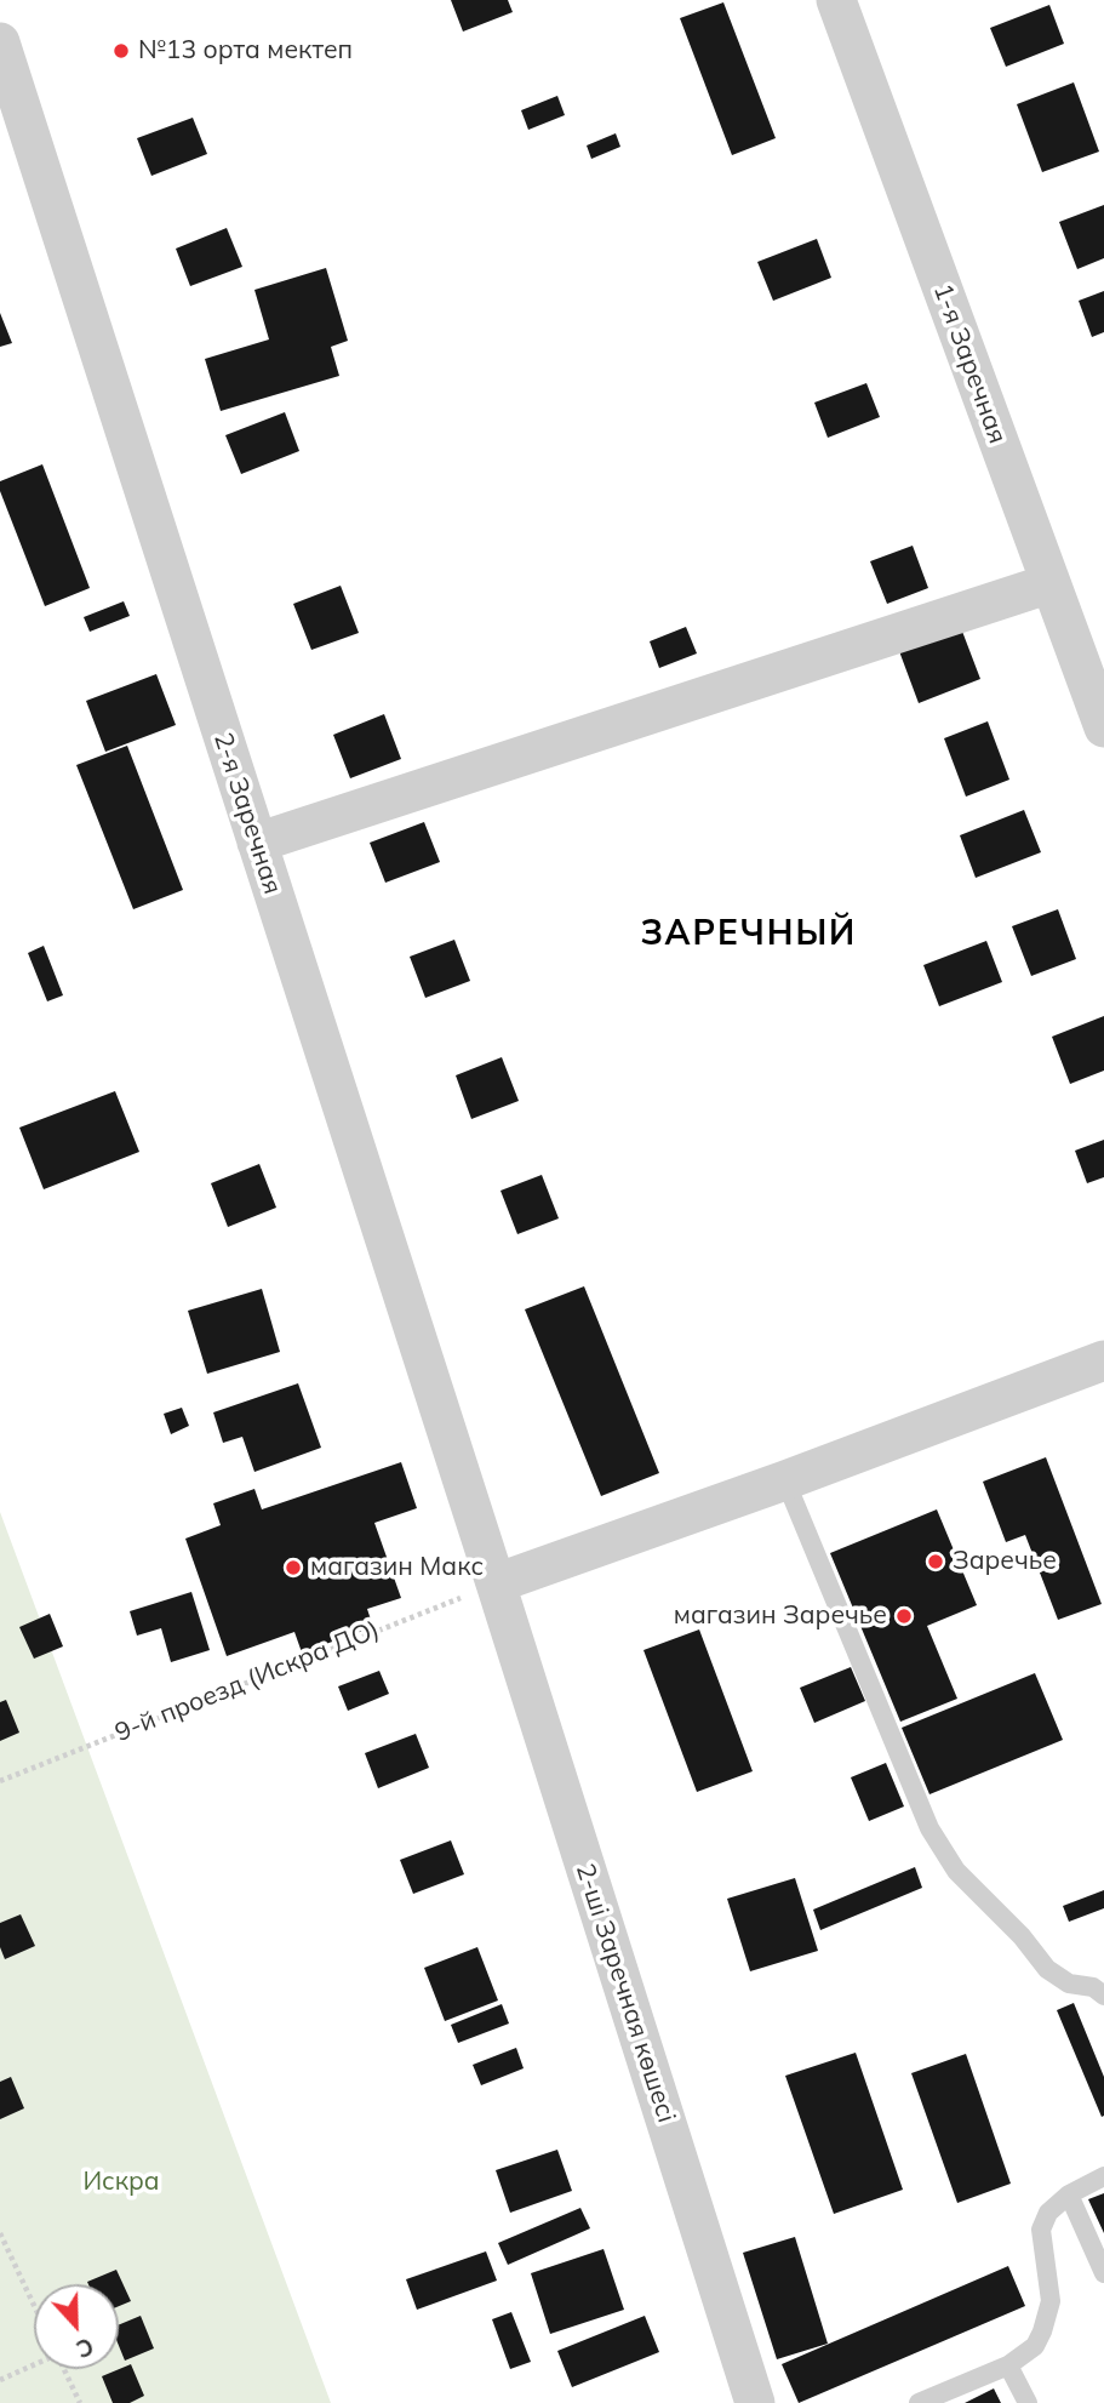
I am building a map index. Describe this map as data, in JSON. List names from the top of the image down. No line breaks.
{"streets":{"street":["1-я Заречная","2-я Заречная","2-ші Заречная көшесі"],"path":["9-й проезд (Искра ДО)"]},"crossings":[["2-я Заречная","9-й проезд (Искра ДО)"],["2-я Заречная","2-ші Заречная көшесі"],["9-й проезд (Искра ДО)","2-ші Заречная көшесі"]],"districts":["ЗАРЕЧНЫЙ"],"parks":["Искра"],"places":["№13 орта мектеп","Заречье","магазин Макс","магазин Заречье"],"north":"bottom"}
